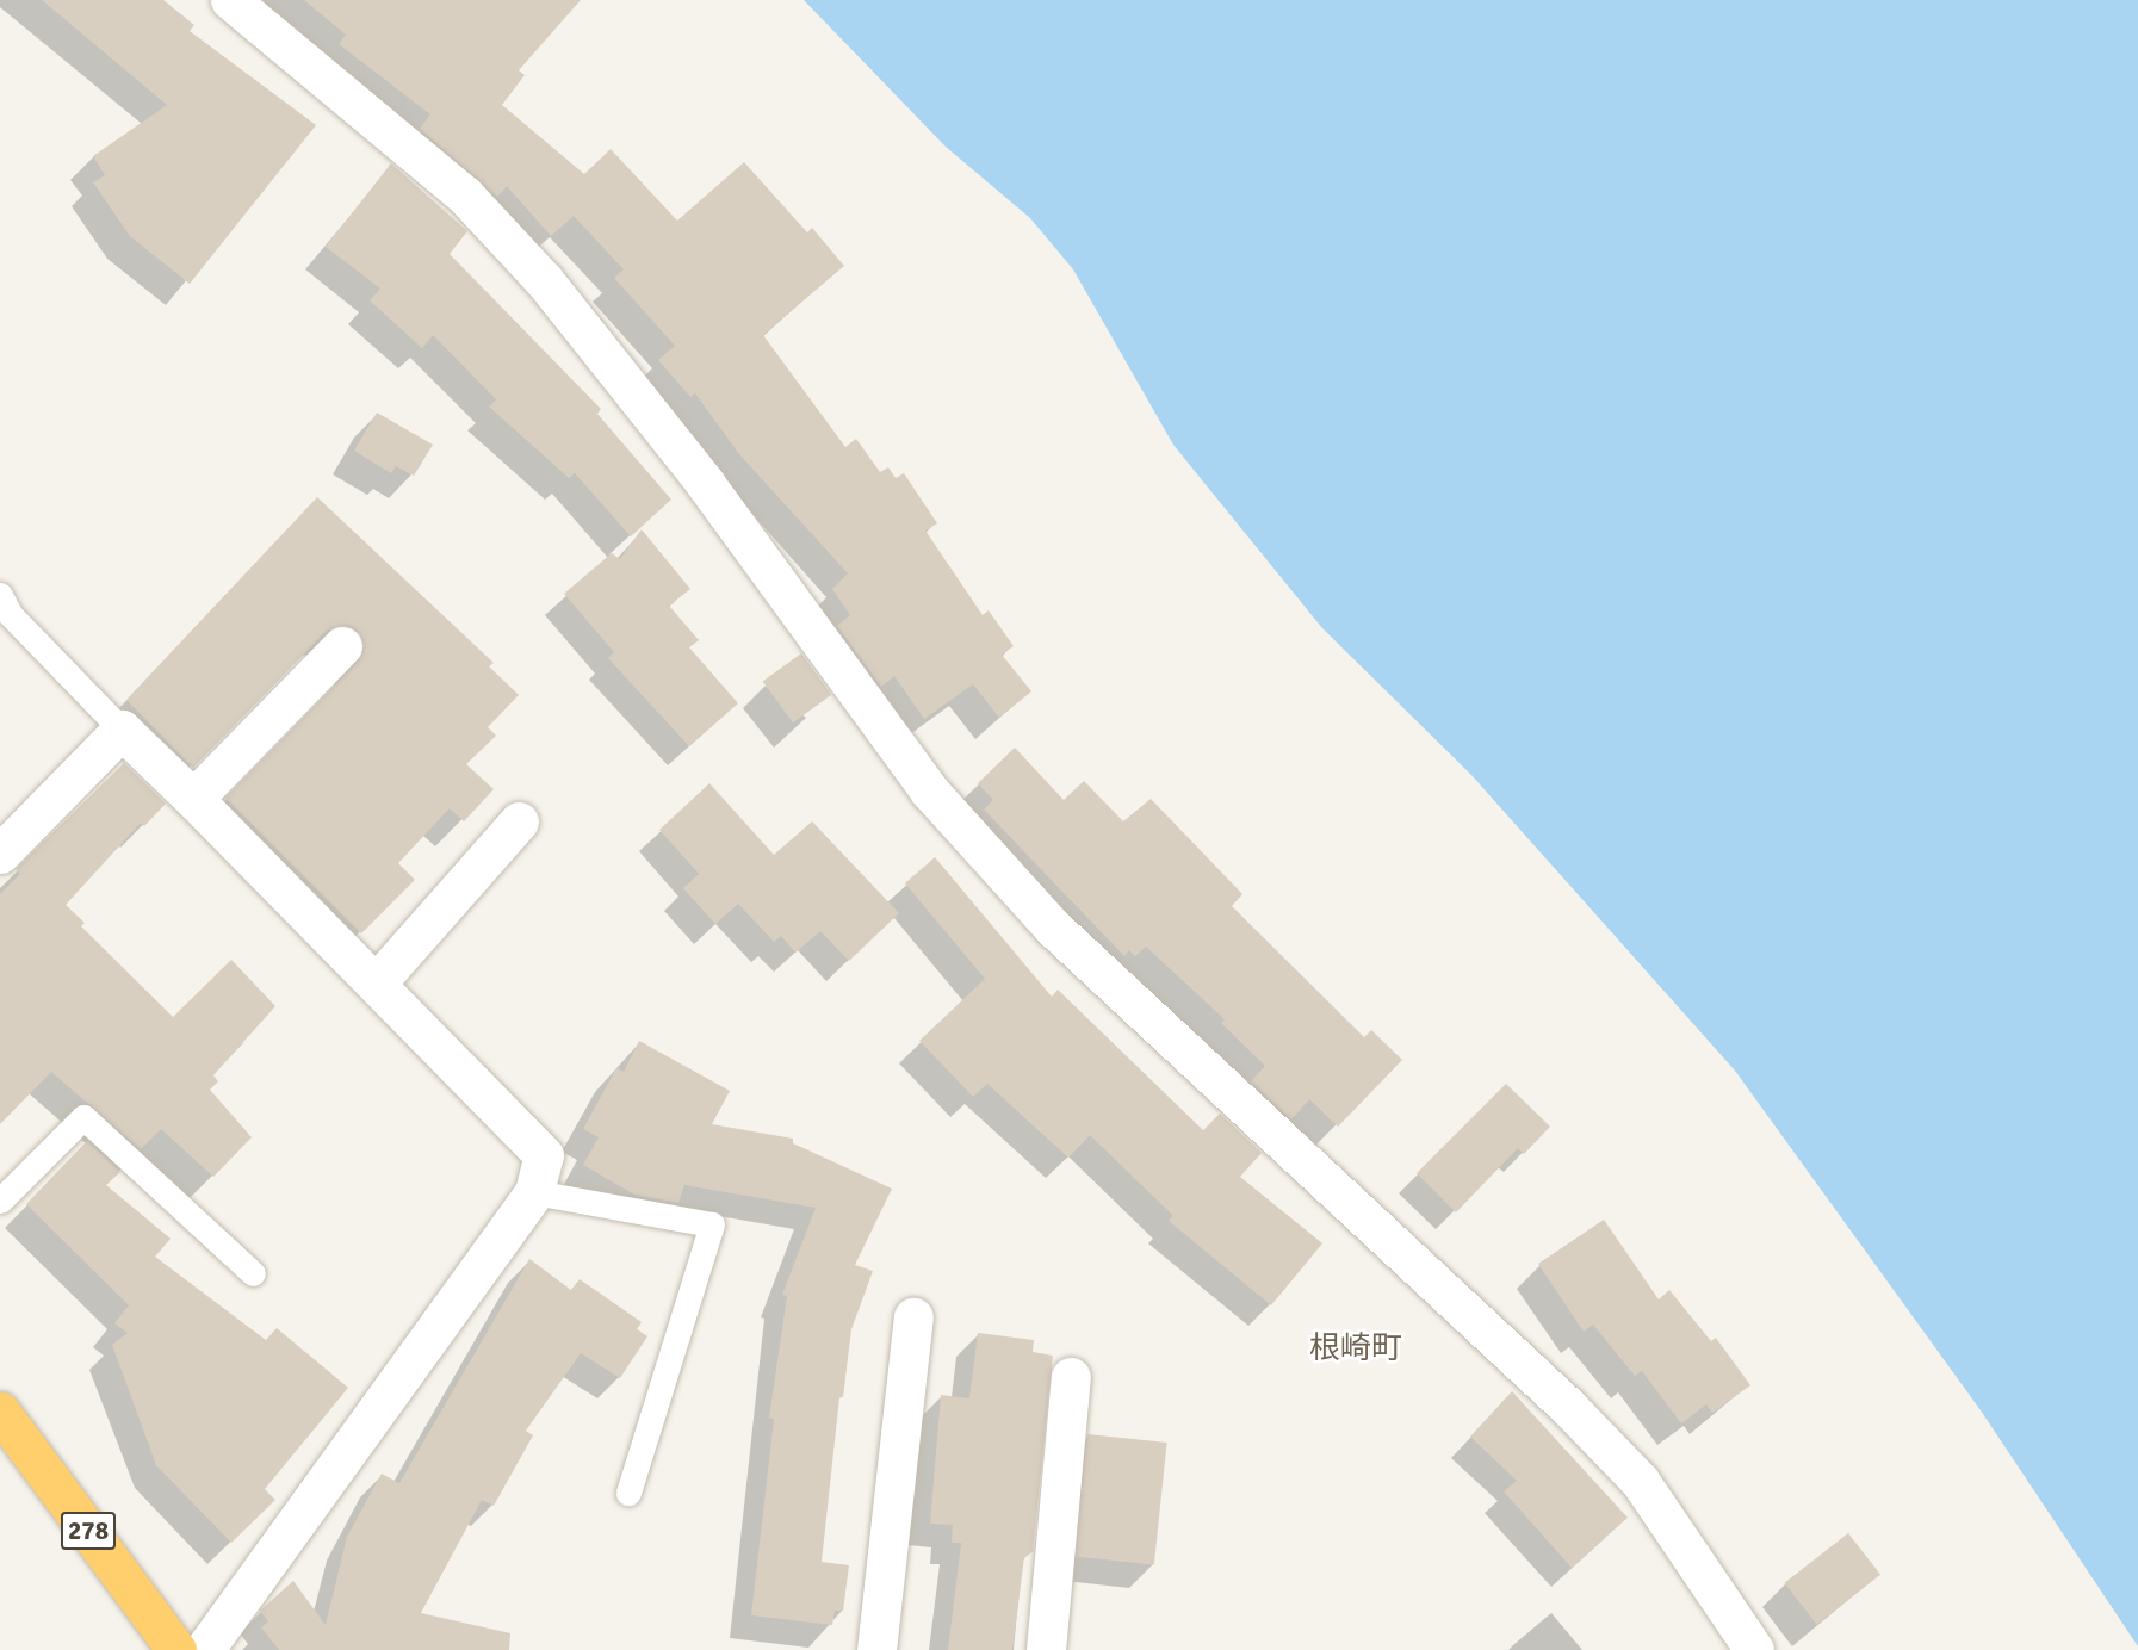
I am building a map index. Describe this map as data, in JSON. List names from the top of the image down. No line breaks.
{"streets":{"highway":["278"]},"districts":["根崎町"]}
